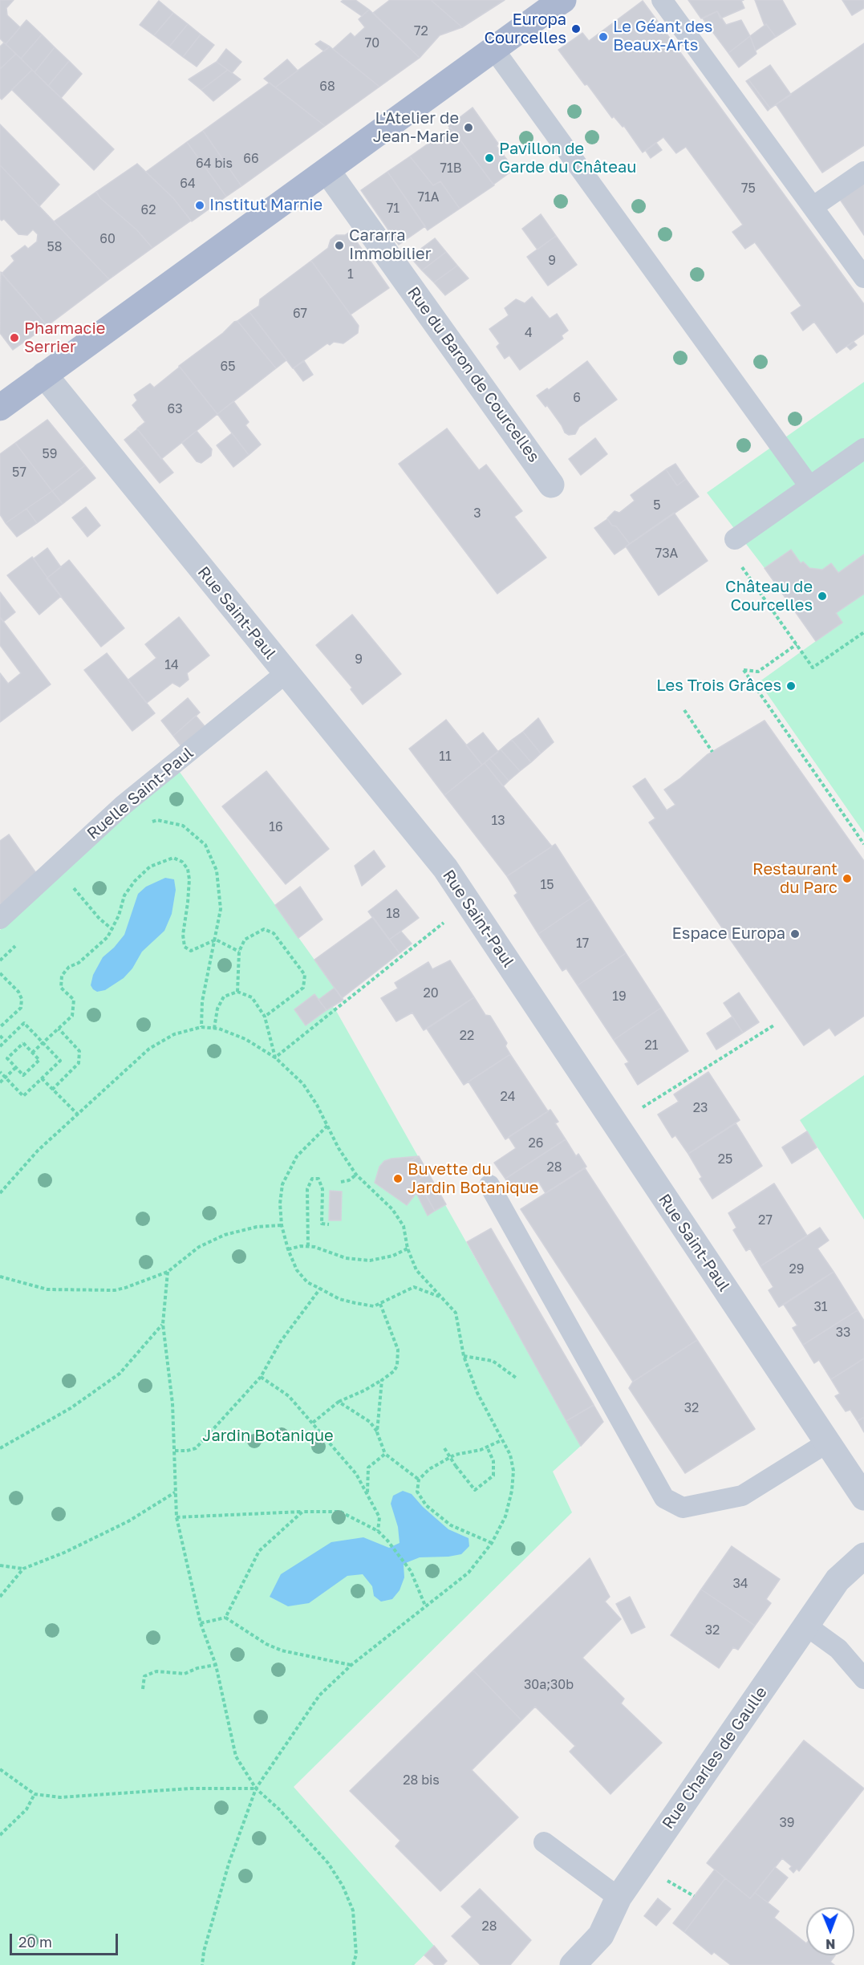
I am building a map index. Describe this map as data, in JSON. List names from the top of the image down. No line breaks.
{"streets":{"street":["Rue du Baron de Courcelles","Rue Saint-Paul","Rue Charles de Gaulle"],"lane":["Ruelle Saint-Paul"]},"crossings":[["Rue Saint-Paul","Ruelle Saint-Paul"]],"parks":["Jardin Botanique"],"places":["Europa Courcelles","Le Géant des Beaux-Arts","L'Atelier de Jean-Marie","Pavillon de Garde du Château","Institut Marnie","Cararra Immobilier","Pharmacie Serrier","Château de Courcelles","Les Trois Grâces","Restaurant du Parc","Espace Europa","Buvette du Jardin Botanique"],"house_numbers":["72","70","68","66","64 bis","71B","64","75","71A","71","62","60","58","9","1","67","4","65","6","63","59","57","5","3","73A","9","14","11","13","16","15","18","17","20","19","22","21","24","23","26","25","28","27","29","31","33","32","34","32","30a;30b","28 bis","39","28"],"scale_bar":"20 m","north":"bottom"}
